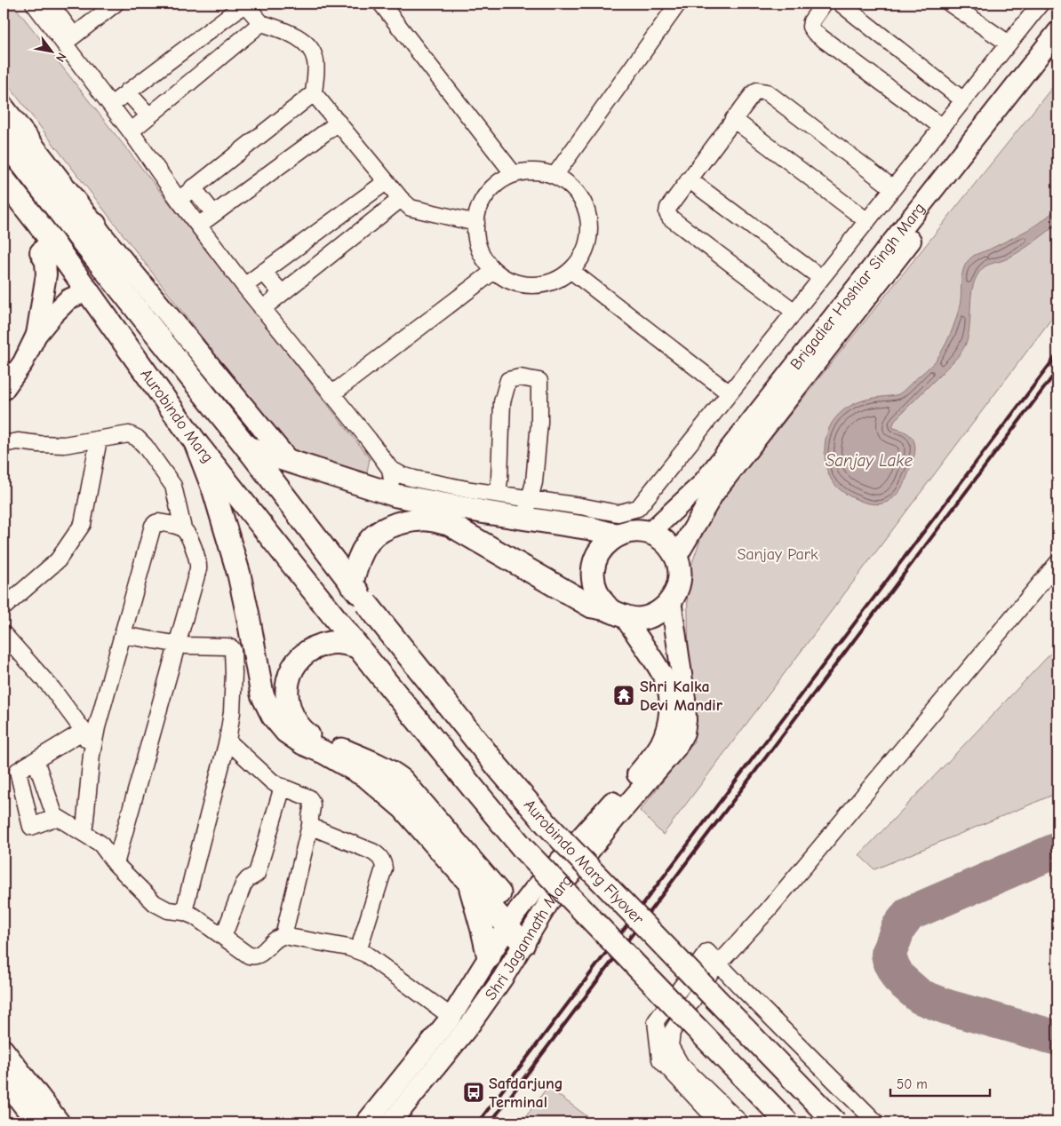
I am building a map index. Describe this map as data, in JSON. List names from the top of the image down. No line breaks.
{"streets":{"main road":["Aurobindo Marg","Aurobindo Marg Flyover"],"street":["Brigadier Hoshiar Singh Marg","Shri Jagannath Marg"]},"crossings":[["Brigadier Hoshiar Singh Marg","Shri Jagannath Marg"],["Aurobindo Marg","Aurobindo Marg Flyover"]],"water":["Sanjay Lake"],"parks":["Sanjay Park"],"places":{"temple":["Shri Kalka Devi Mandir"],"bus stop":["Safdarjung Terminal"]},"scale_bar":"50 m","north":"bottom right"}
